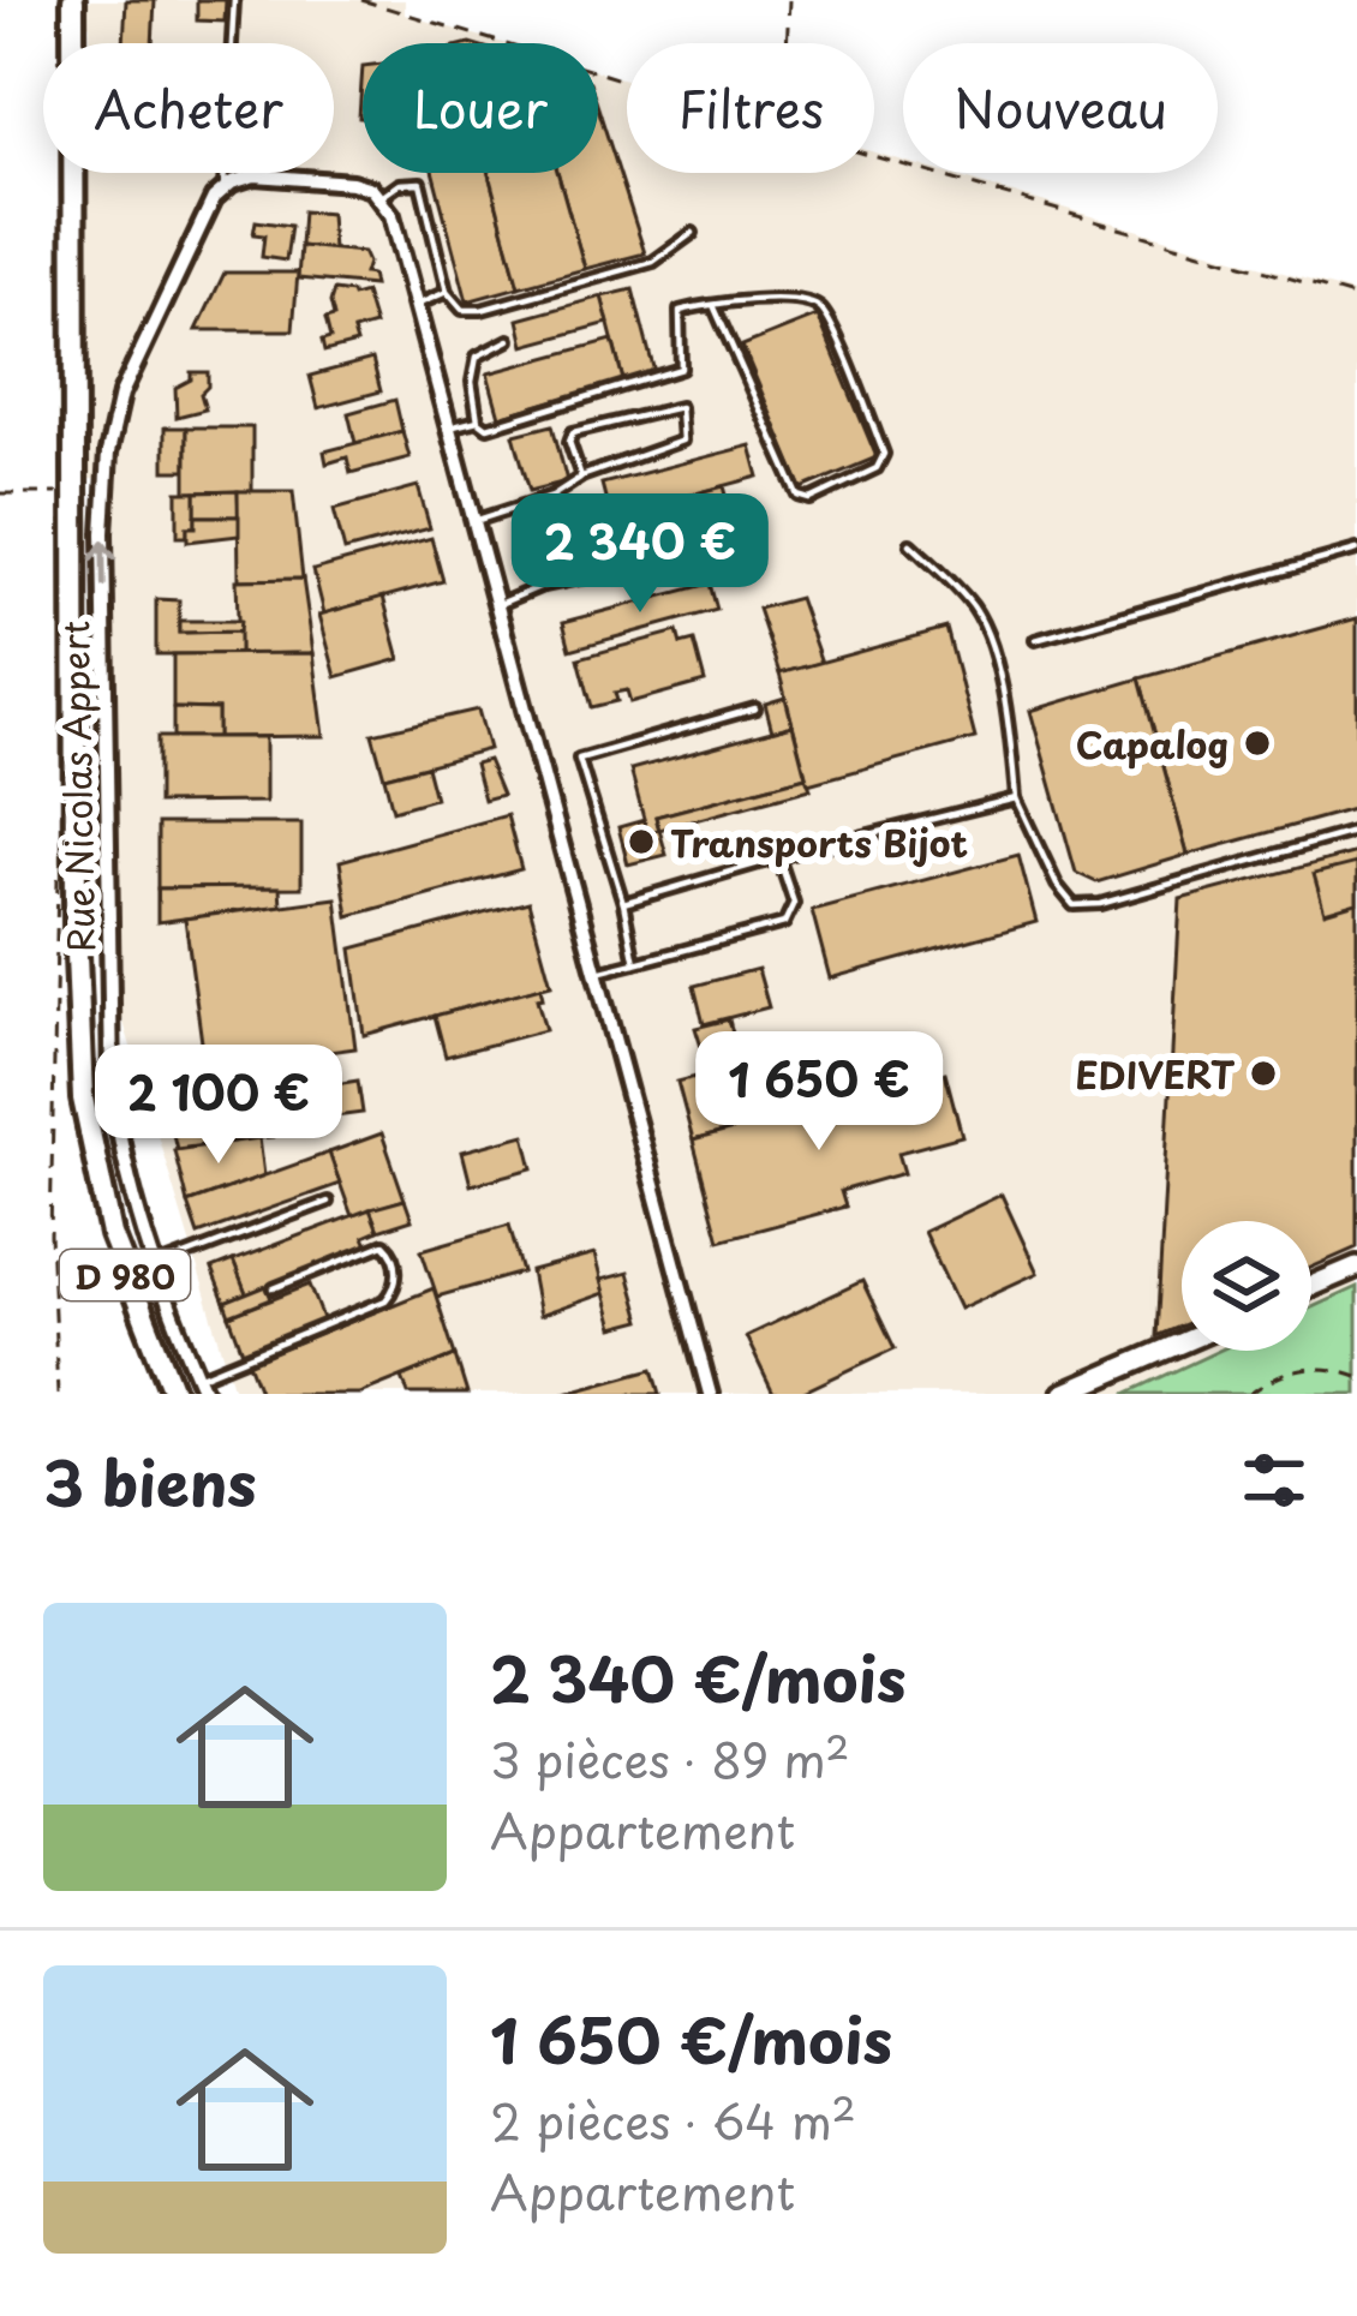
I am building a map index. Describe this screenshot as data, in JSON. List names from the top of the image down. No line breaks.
{"streets":{"main road":["D 980"],"street":["Rue Nicolas Appert"]},"one_way":["Rue Nicolas Appert"],"places":["Capalog","Transports Bijot","EDIVERT"],"page":{"chip":["Acheter","Louer","Filtres","Nouveau"],"price":["2 340 €","1 650 €","2 100 €"],"heading":"3 biens","list":[{"name":"2 340 €/mois","note":"3 pièces · 89 m² · Appartement"},{"name":"1 650 €/mois","note":"2 pièces · 64 m² · Appartement"}]}}
